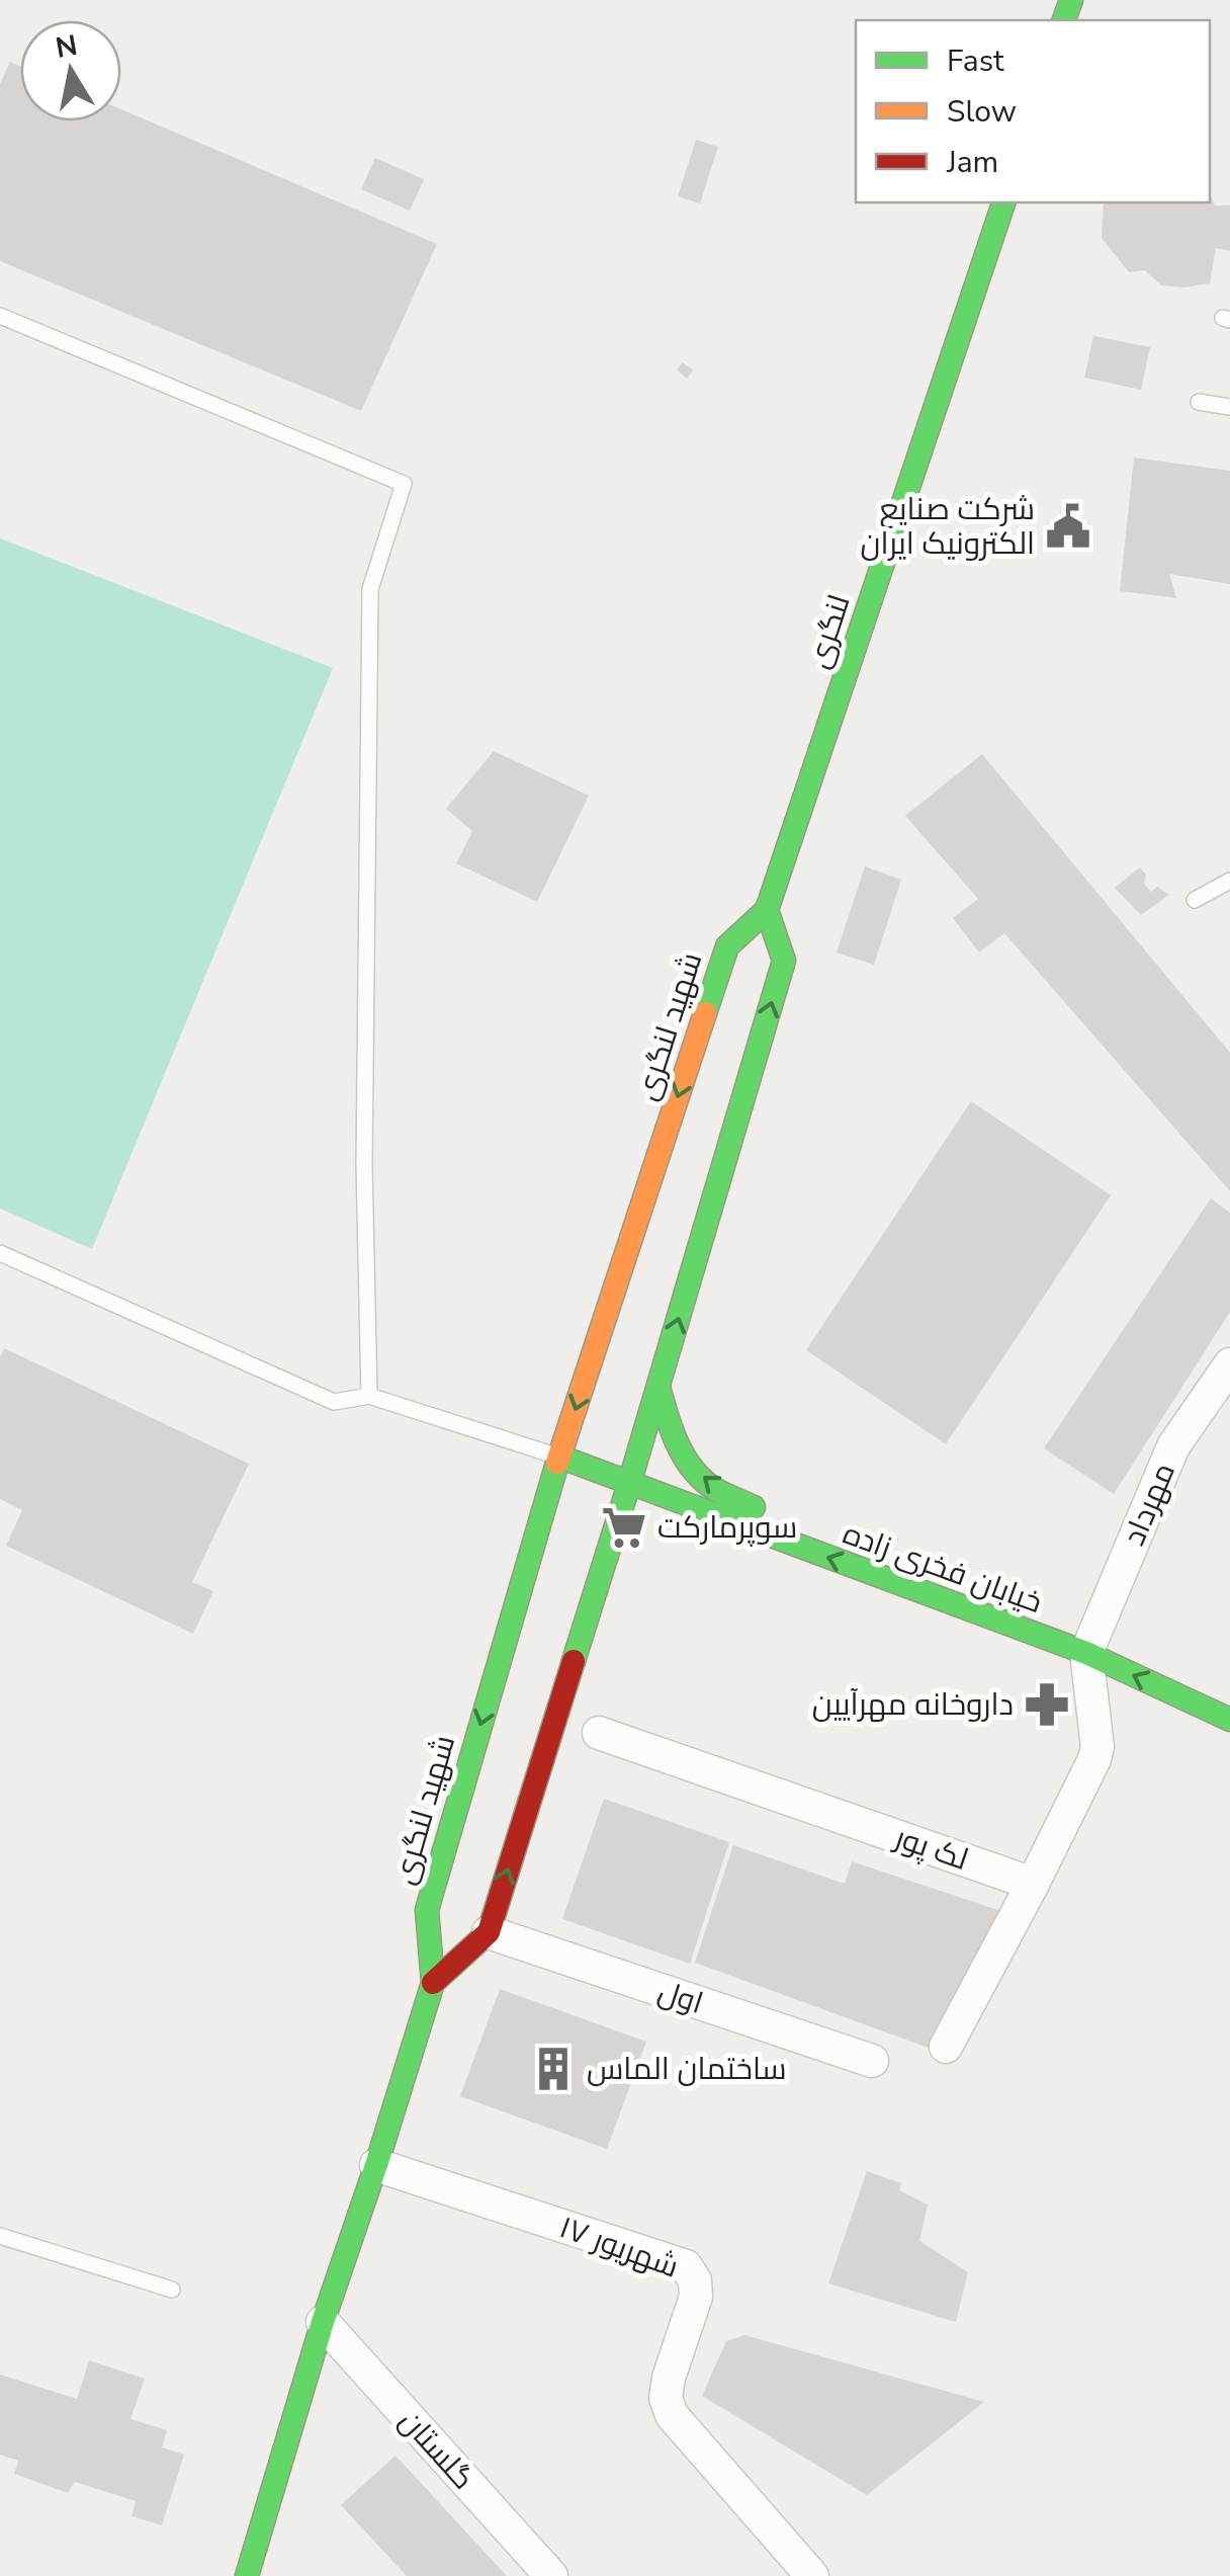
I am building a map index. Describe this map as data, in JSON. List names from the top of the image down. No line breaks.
{"streets":{"main road":["لنگری","شهید لنگری","خیابان فخری زاده"],"street":["مهرداد","لک پور","اول","۱۷ شهریور","گلستان"]},"crossings":[["لنگری","شهید لنگری"],["شهید لنگری","خیابان فخری زاده"],["شهید لنگری","۱۷ شهریور"],["شهید لنگری","گلستان"],["مهرداد","خیابان فخری زاده"]],"one_way":["خیابان فخری زاده"],"places":{"public building":["شرکت صنایع الکترونیک ایران"],"supermarket":["سوپرمارکت"],"pharmacy":["داروخانه مهرآیین"],"building":["ساختمان الماس"]},"legend":["Fast","Slow","Jam"],"north":"top"}
